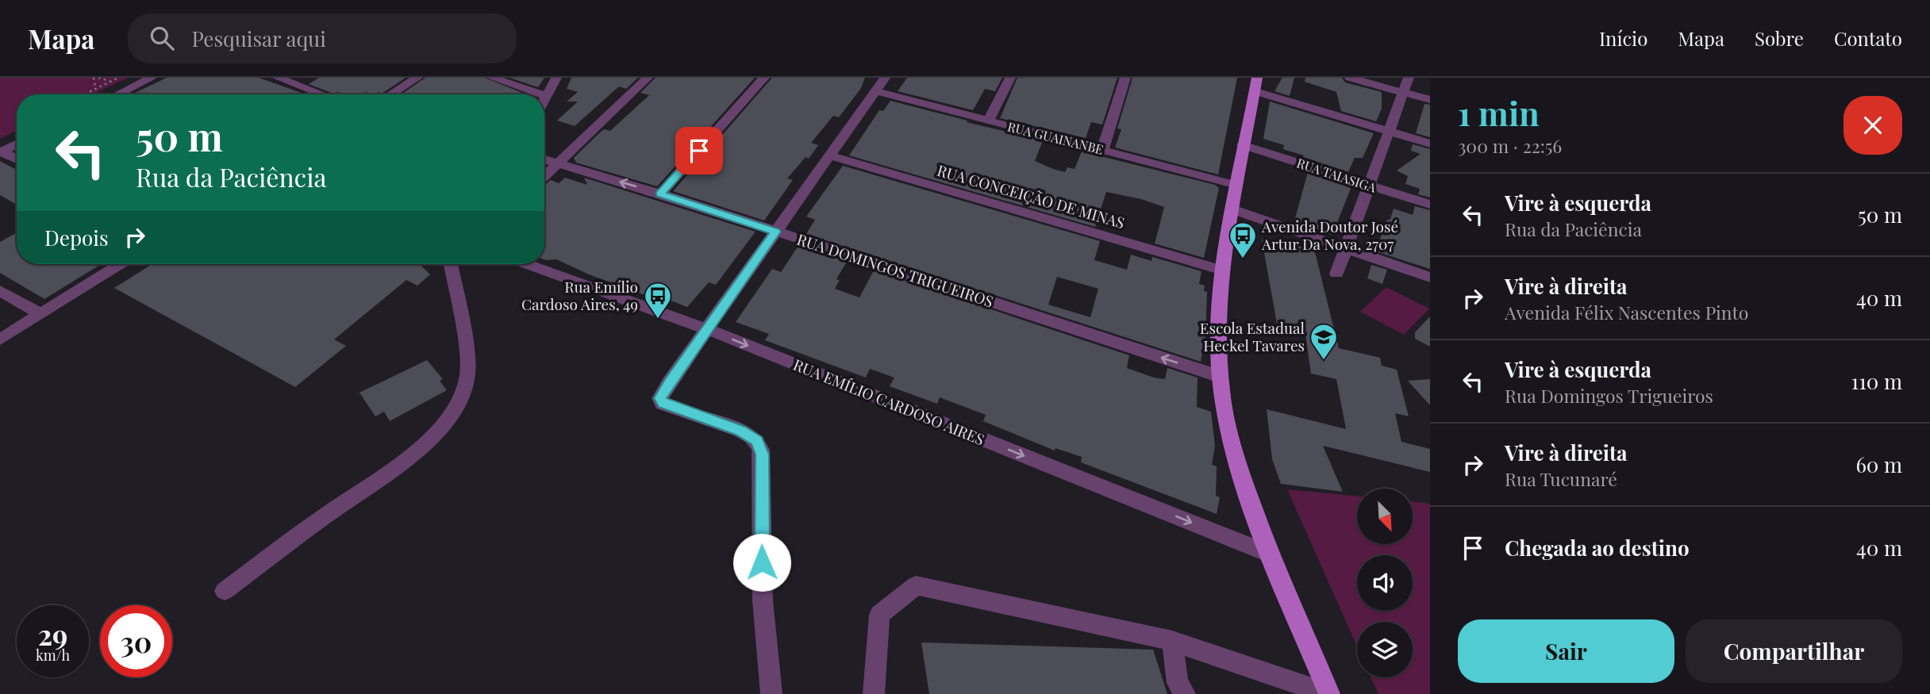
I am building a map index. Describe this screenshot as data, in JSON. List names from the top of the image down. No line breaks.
{"streets":{"street":["RUA GUAINANBE","RUA TAIASIGA","RUA CONCEIÇÃO DE MINAS","RUA DOMINGOS TRIGUEIROS","RUA EMÍLIO CARDOSO AIRES"]},"one_way":["RUA DOMINGOS TRIGUEIROS","RUA EMÍLIO CARDOSO AIRES"],"places":{"bus stop":["Avenida Doutor José Artur Da Nova, 2707","Rua Emílio Cardoso Aires, 49"],"school or university":["Escola Estadual Heckel Tavares"]},"north":"bottom right","page":{"header":"Mapa","search":"Pesquisar aqui","nav":["Início","Mapa","Sobre","Contato"],"heading":["1 min","300 m · 22:56"],"turn":["50 m","Rua da Paciência"],"list":[{"name":"Vire à esquerda","note":"Rua da Paciência","value":"50 m"},{"name":"Vire à direita","note":"Avenida Félix Nascentes Pinto","value":"40 m"},{"name":"Vire à esquerda","note":"Rua Domingos Trigueiros","value":"110 m"},{"name":"Vire à direita","note":"Rua Tucunaré","value":"60 m"},{"name":"Chegada ao destino","value":"40 m"}],"then":"Depois","speed":"29 km/h","limit":"30","buttons":["Sair","Compartilhar"]}}
